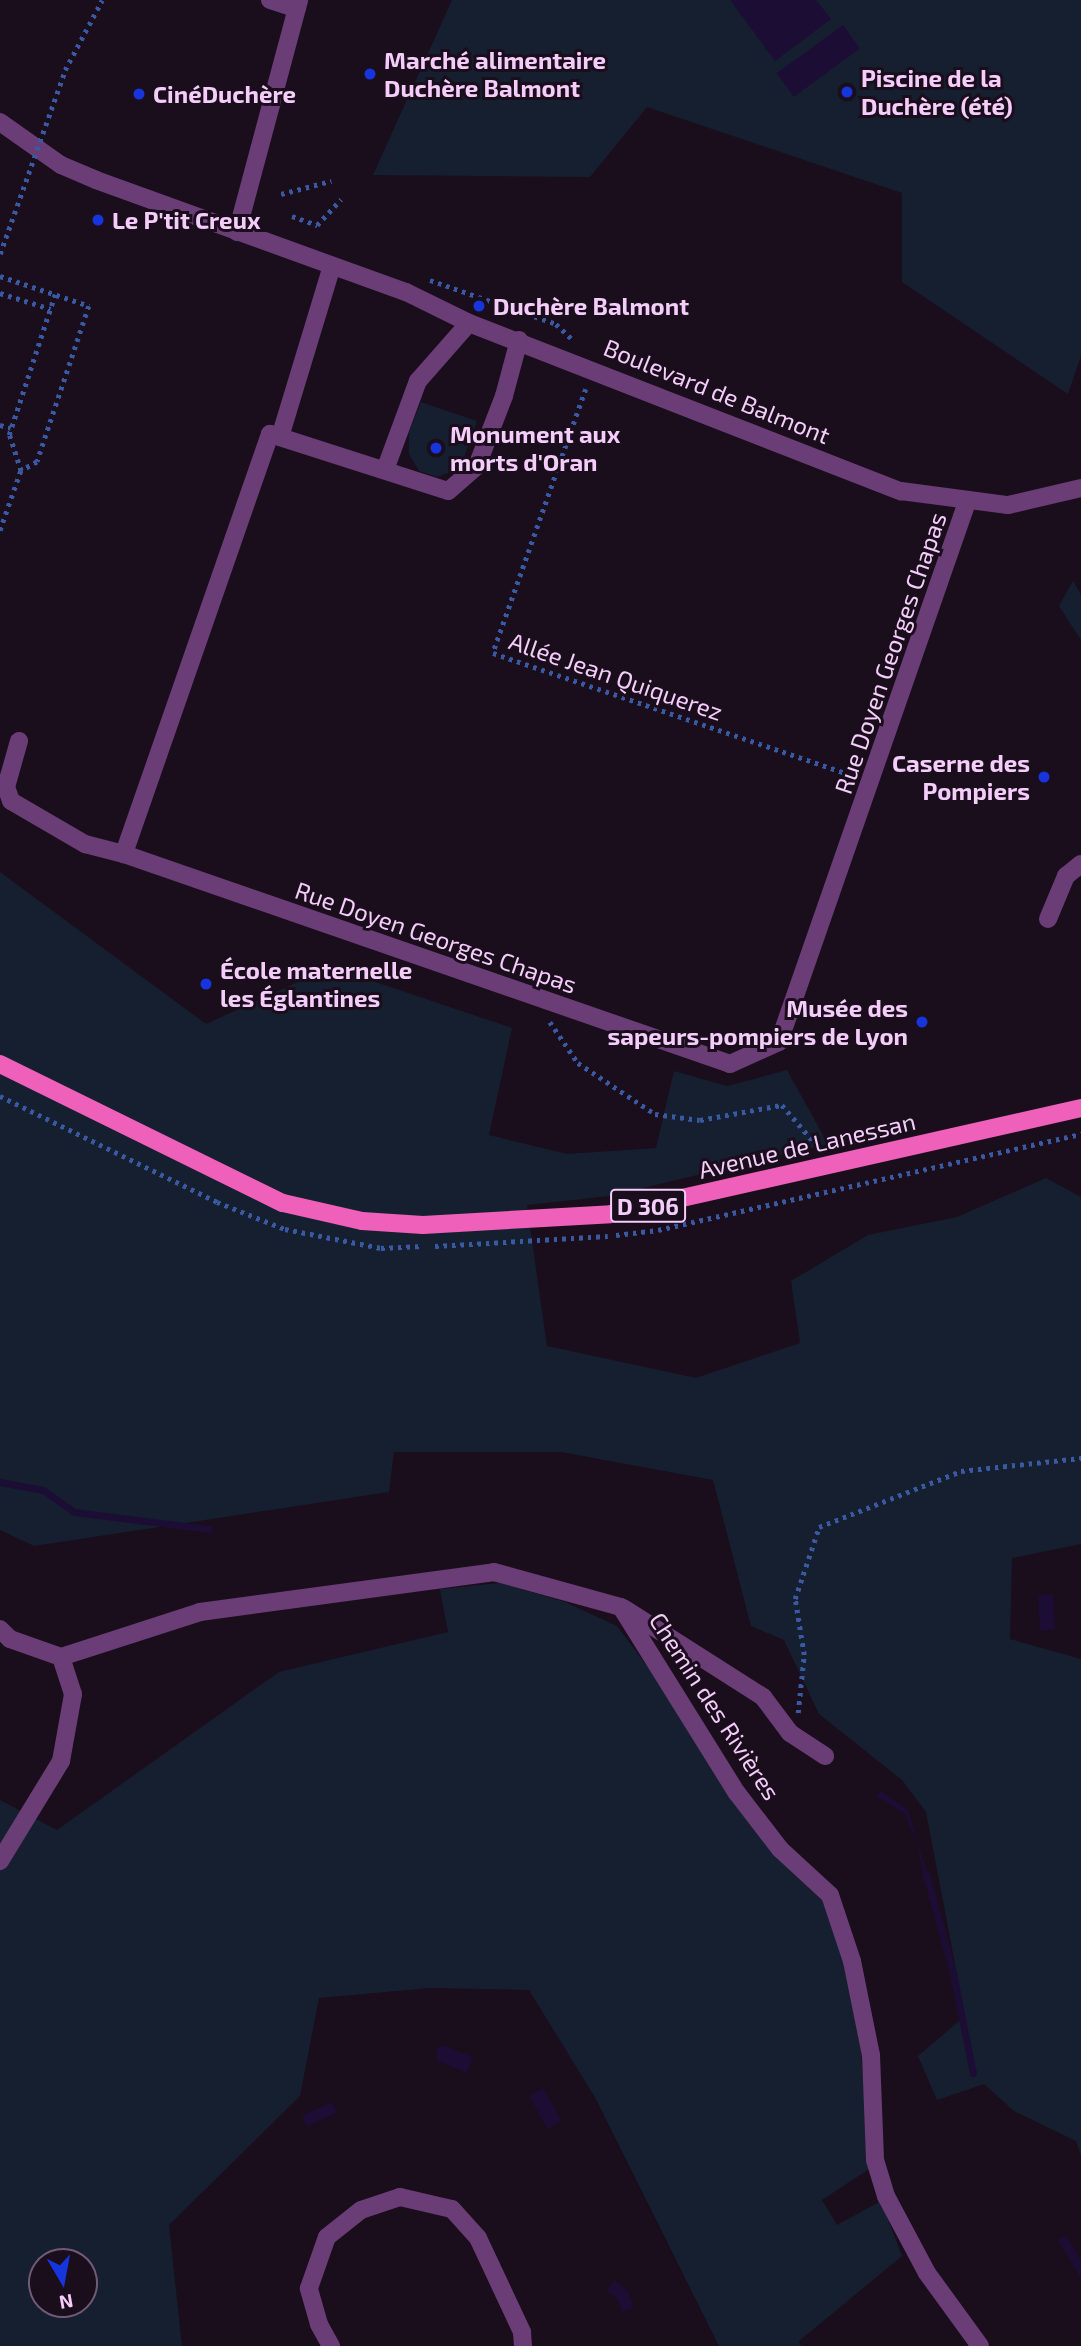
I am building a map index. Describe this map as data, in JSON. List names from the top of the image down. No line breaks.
{"streets":{"main road":["Avenue de Lanessan","D 306"],"street":["Boulevard de Balmont","Rue Doyen Georges Chapas","Chemin des Rivières"],"path":["Allée Jean Quiquerez"]},"crossings":[["Boulevard de Balmont","Rue Doyen Georges Chapas"],["Rue Doyen Georges Chapas","Allée Jean Quiquerez"]],"places":["Marché alimentaire Duchère Balmont","Piscine de la Duchère (été)","CinéDuchère","Le P'tit Creux","Duchère Balmont","Monument aux morts d'Oran","Caserne des Pompiers","École maternelle les Églantines","Musée des sapeurs-pompiers de Lyon"],"north":"bottom"}
